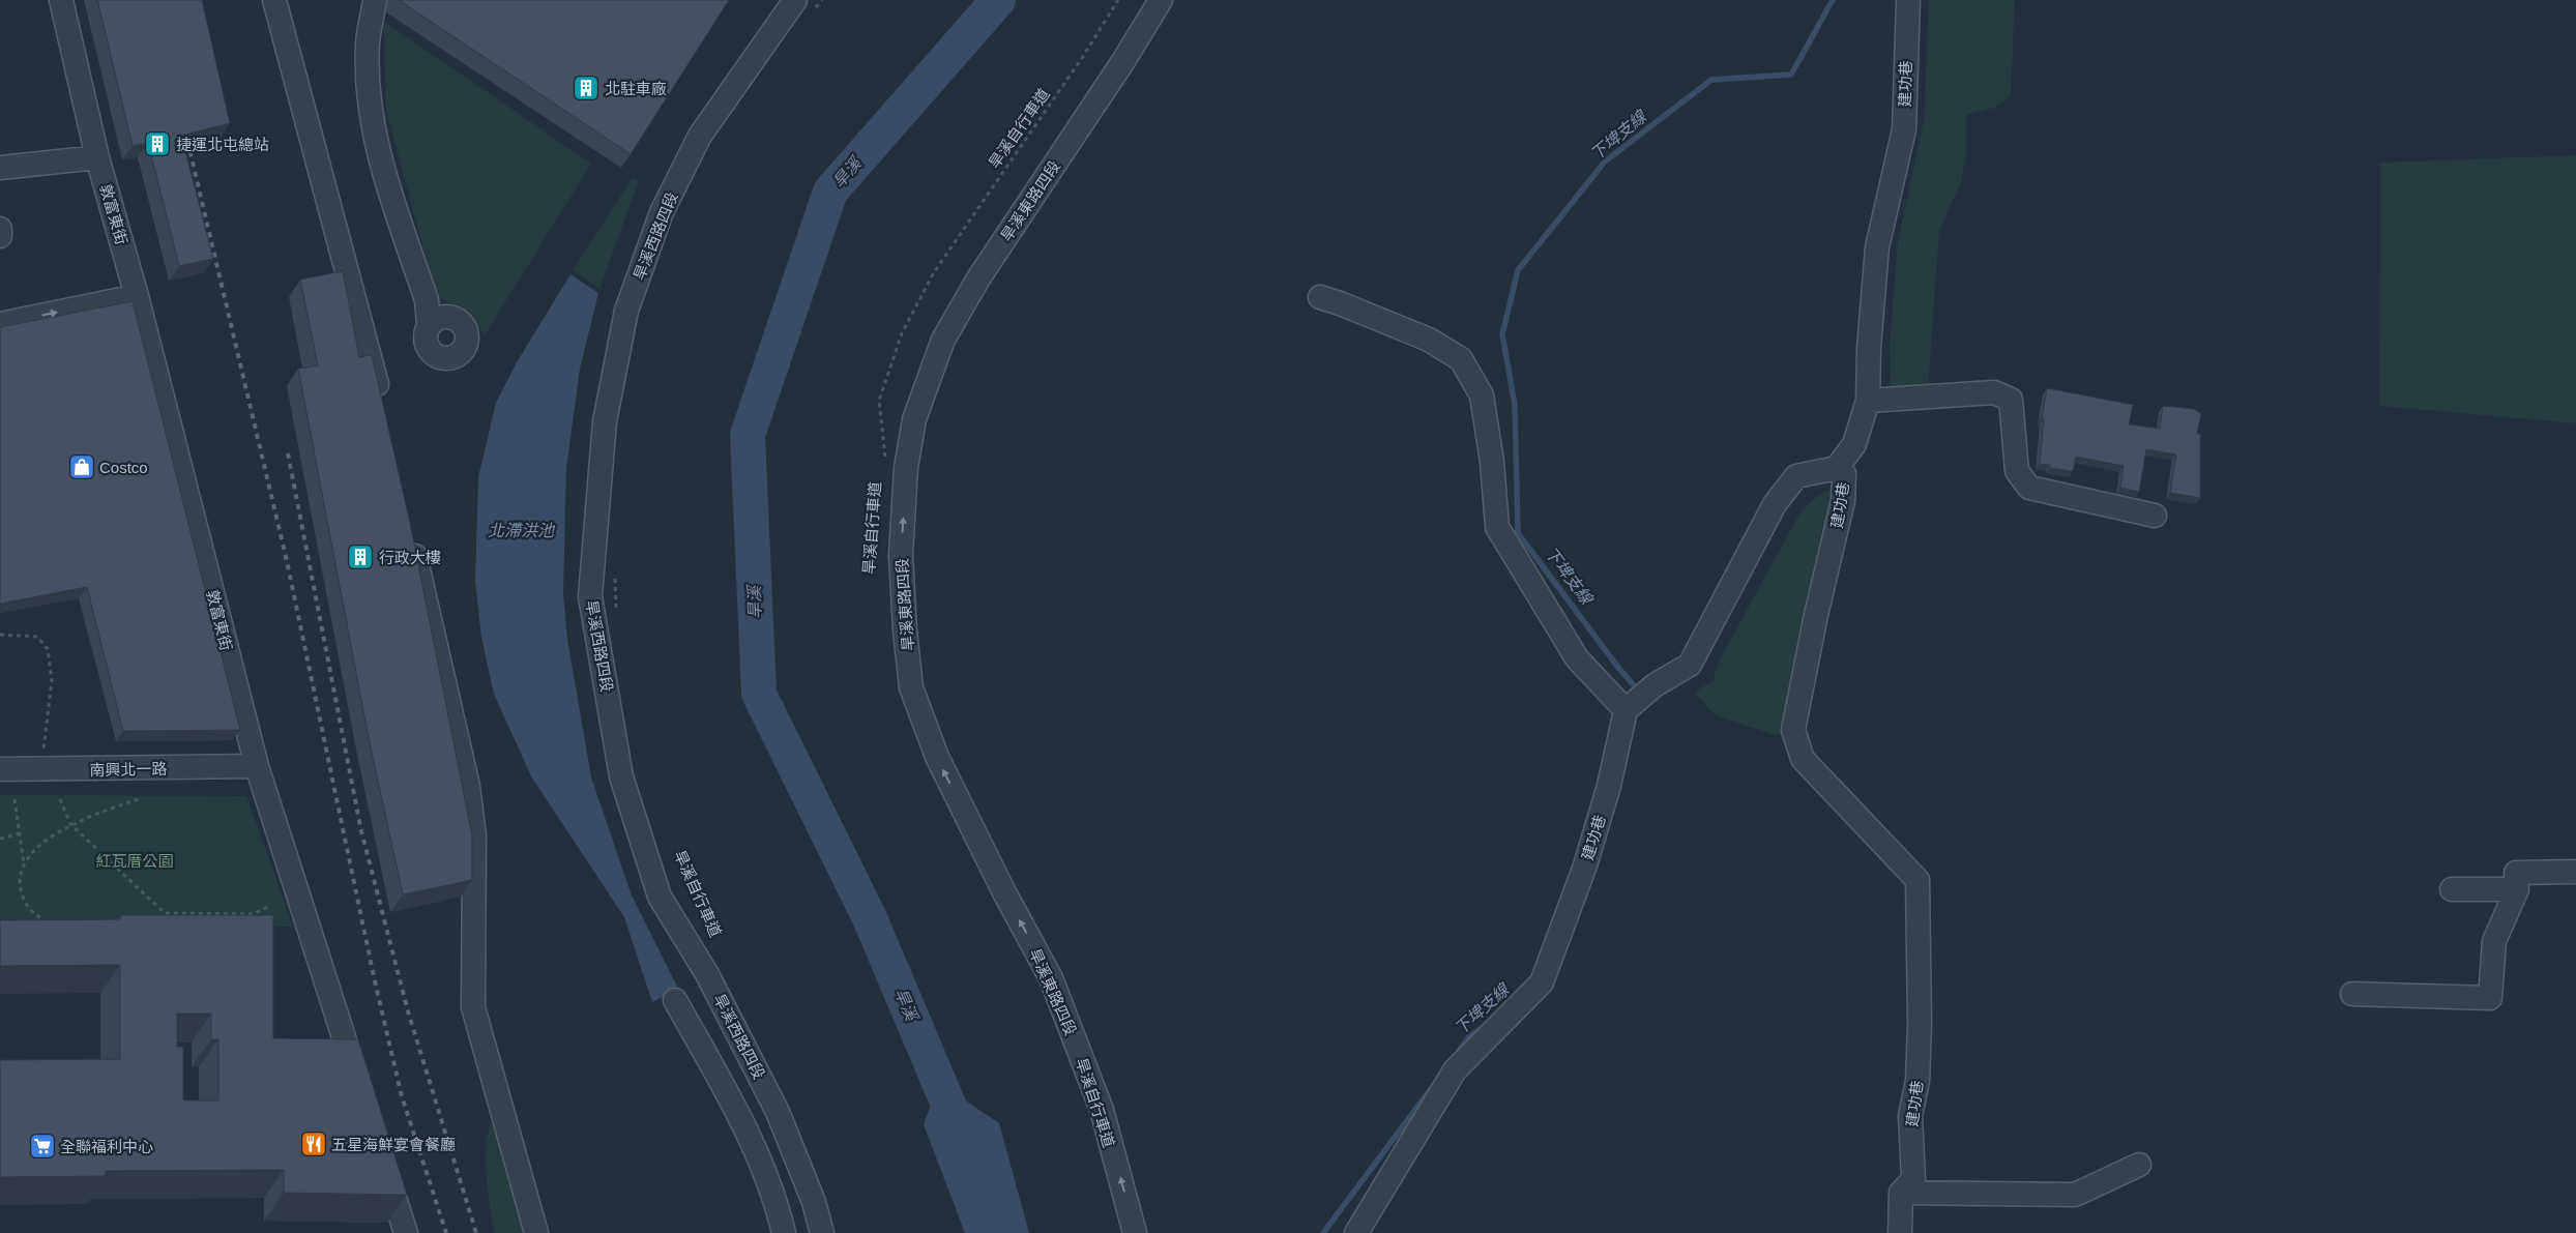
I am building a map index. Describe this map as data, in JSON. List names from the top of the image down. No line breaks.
{"streets":{"street":["建功巷","旱溪東路四段","敦富東街","旱溪西路四段","南興北一路"],"path":["旱溪自行車道"]},"crossings":[["敦富東街","南興北一路"]],"one_way":["旱溪東路四段"],"water":["下埤支線","旱溪","北滯洪池"],"parks":["紅瓦厝公園"],"places":{"building":["北駐車廠","捷運北屯總站","行政大樓"],"shop":["Costco"],"restaurant":["五星海鮮宴會餐廳"],"supermarket":["全聯福利中心"]}}
